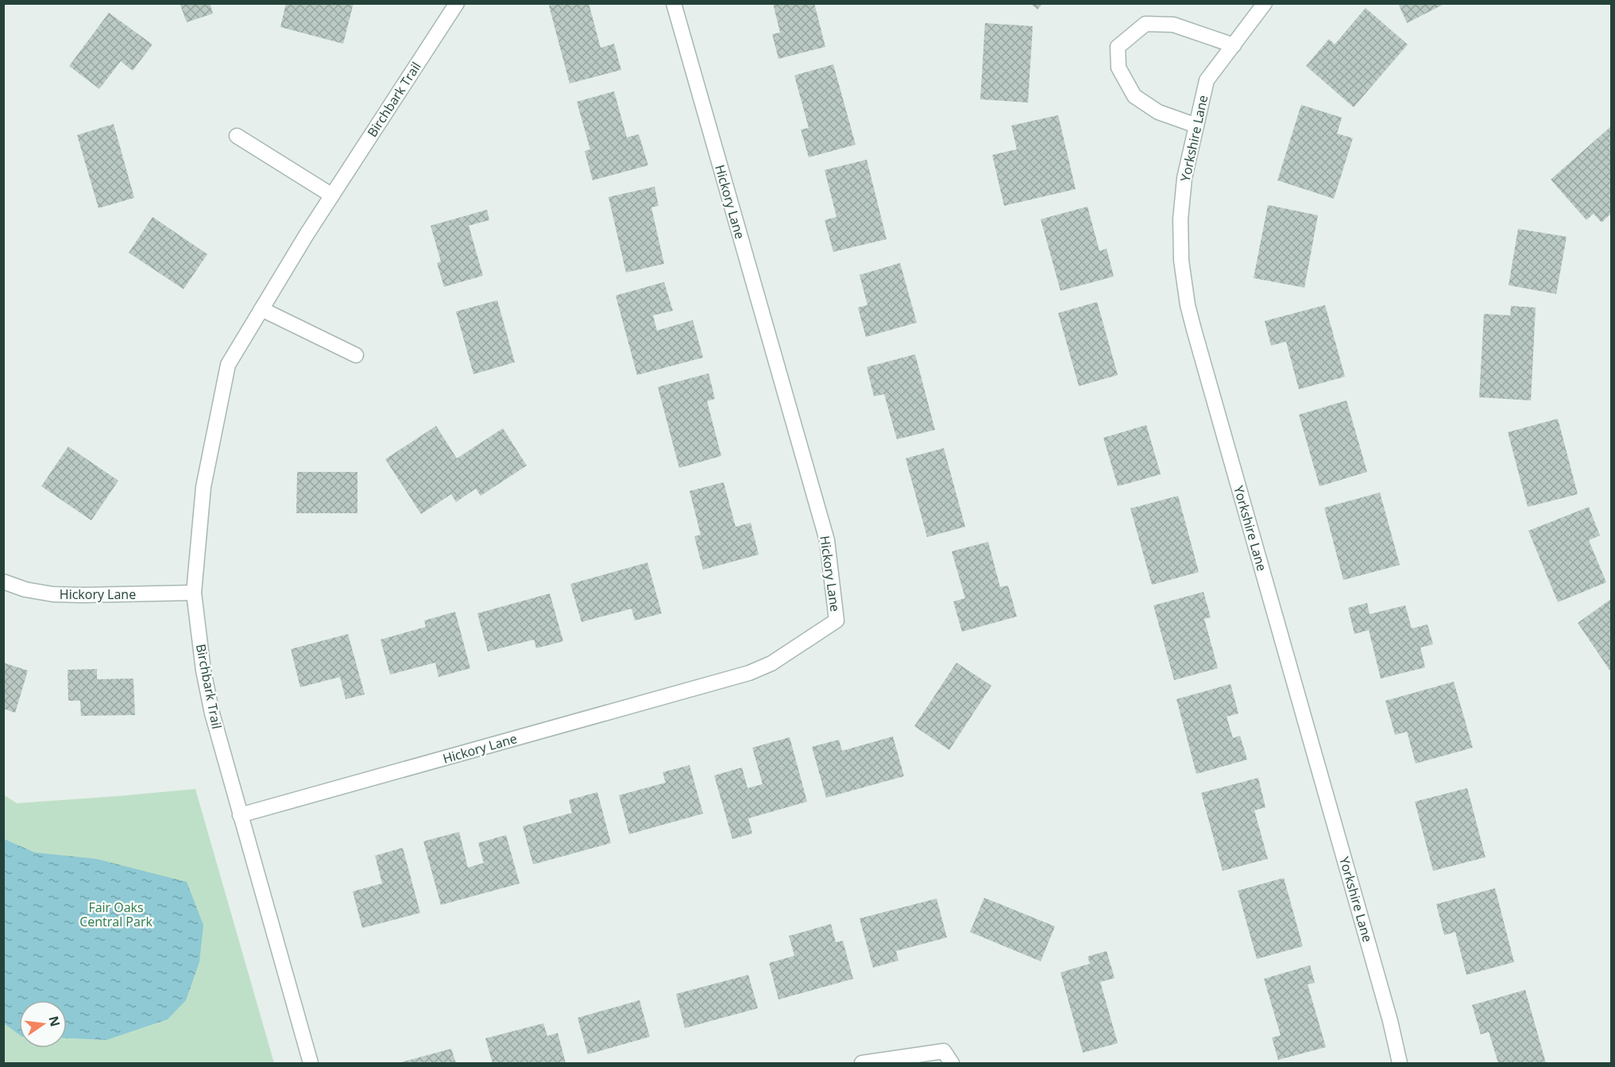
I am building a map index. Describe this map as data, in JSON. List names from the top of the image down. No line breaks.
{"streets":{"street":["Birchbark Trail","Yorkshire Lane","Hickory Lane"]},"crossings":[["Birchbark Trail","Hickory Lane"]],"parks":["Fair Oaks Central Park"],"north":"right"}
